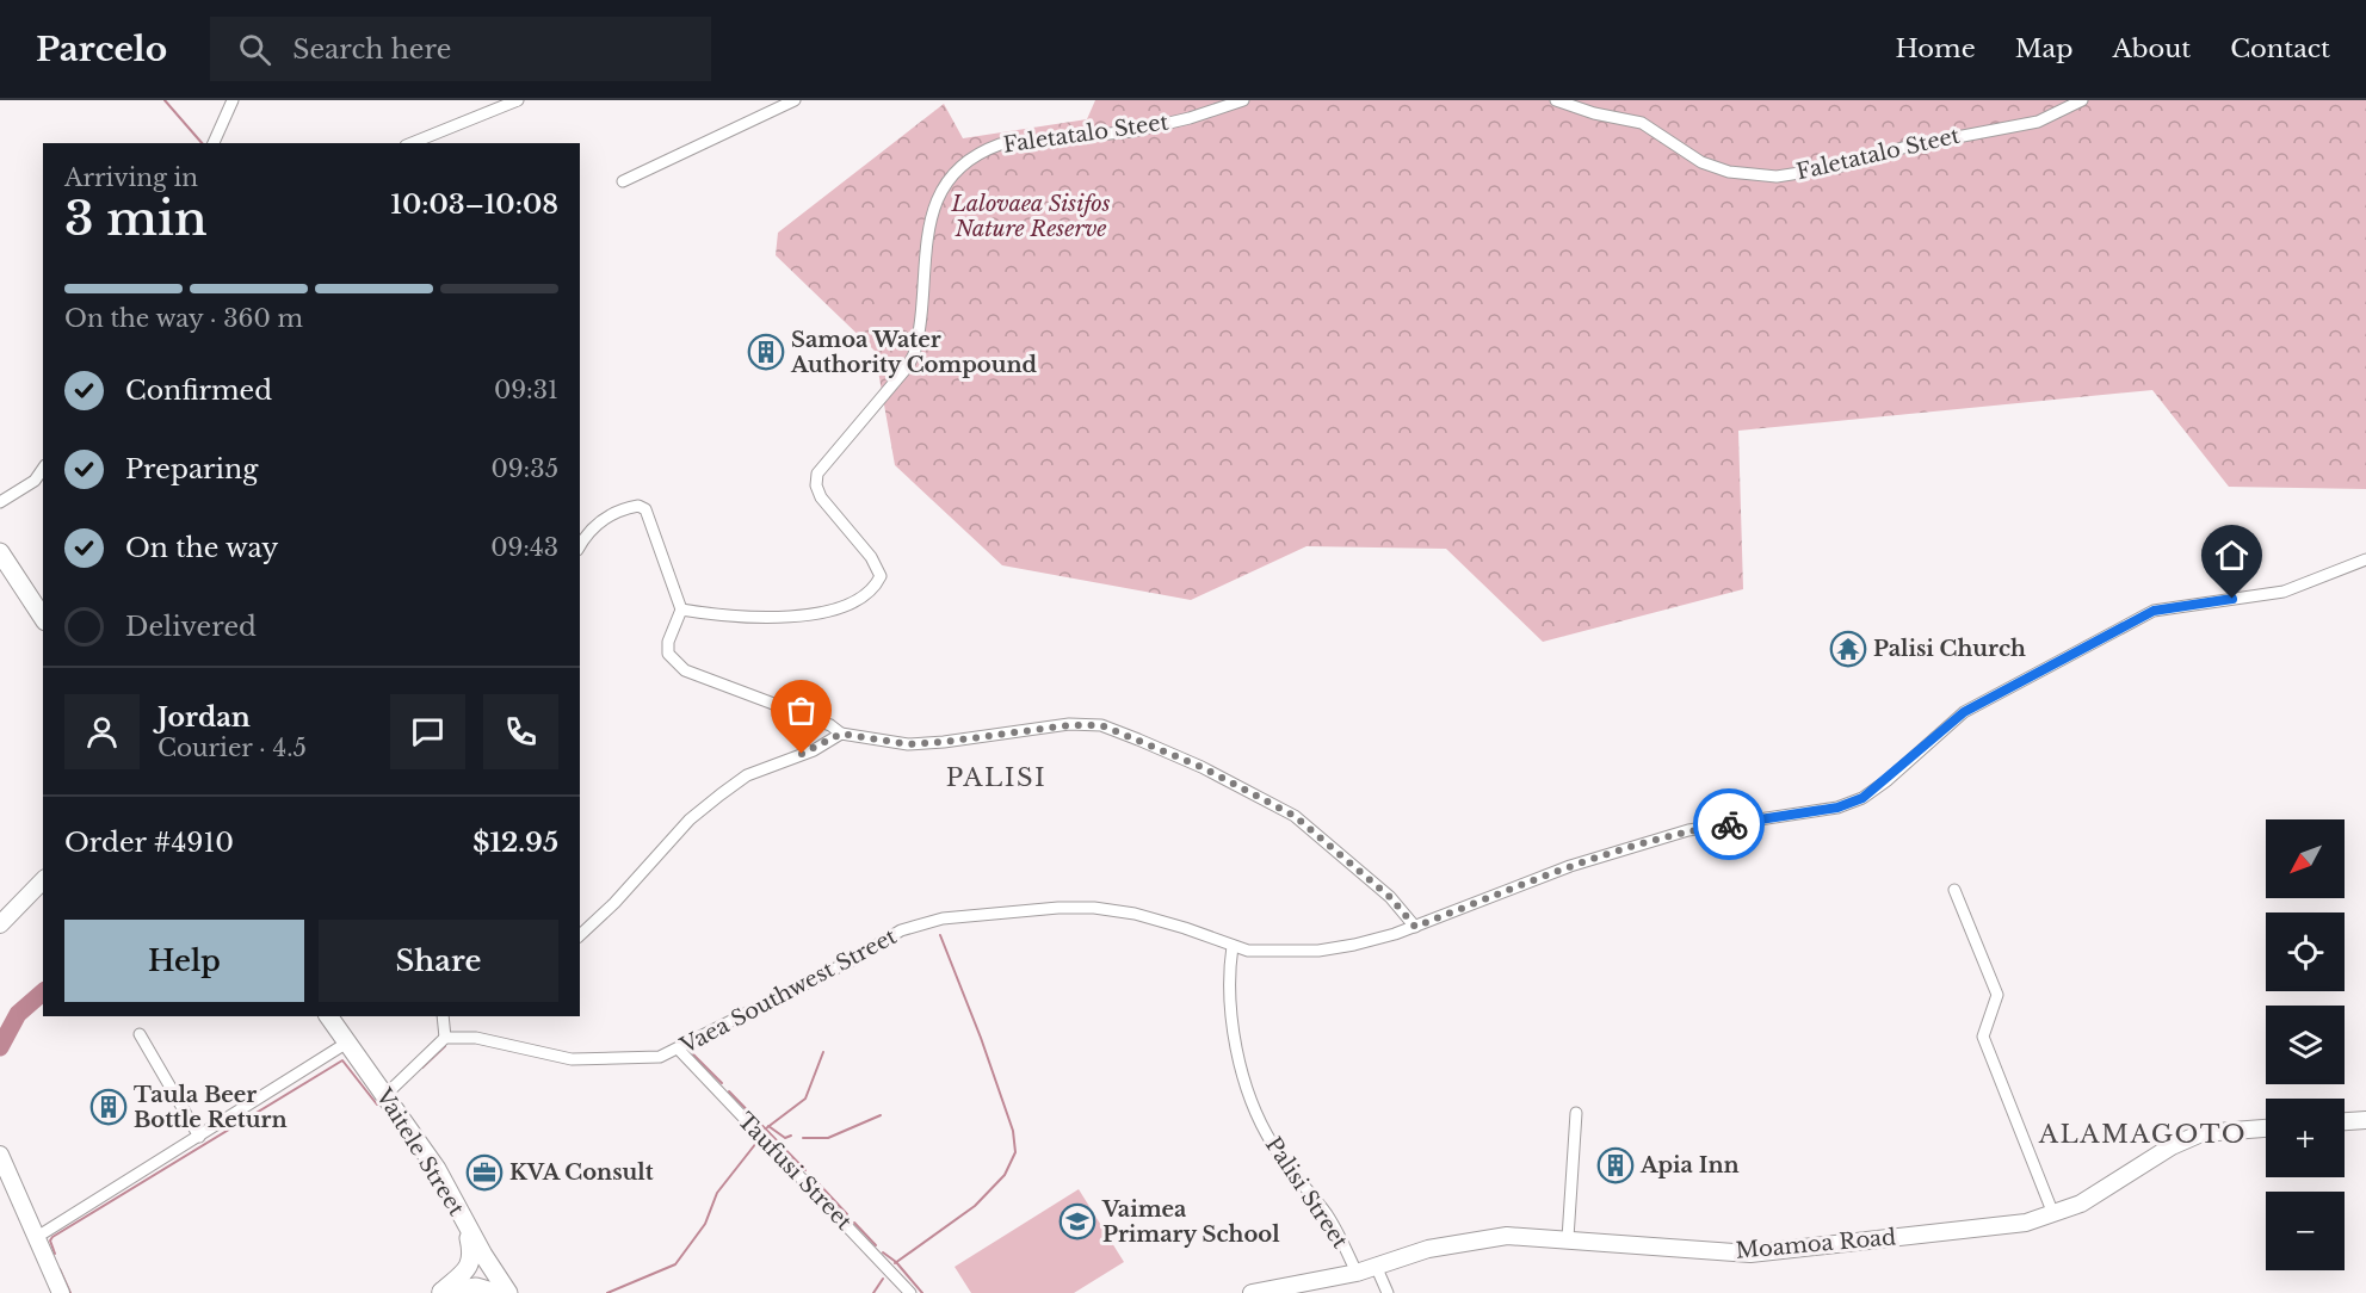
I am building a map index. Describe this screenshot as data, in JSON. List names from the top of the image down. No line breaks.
{"streets":{"main road":["Vaitele Street"],"street":["Faletatalo Steet","Vaea Southwest Street","Taufusi Street","Palisi Street","Moamoa Road"]},"crossings":[["Vaea Southwest Street","Taufusi Street"],["Vaea Southwest Street","Palisi Street"],["Palisi Street","Moamoa Road"]],"districts":["PALISI","ALAMAGOTO"],"parks":["Lalovaea Sisifos Nature Reserve"],"places":{"building":["Samoa Water Authority Compound","Taula Beer Bottle Return","Apia Inn"],"temple":["Palisi Church"],"office":["KVA Consult"],"school or university":["Vaimea Primary School"]},"north":"bottom left","page":{"header":"Parcelo","search":"Search here","nav":["Home","Map","About","Contact"],"heading":["3 min","Arriving in","10:03–10:08"],"panel":["Jordan","Courier · 4.5","Order #4910","$12.95"],"bar":"On the way · 360 m","list":[["Confirmed","09:31"],["Preparing","09:35"],["On the way","09:43"],"Delivered"],"map_buttons":["+","−"],"buttons":["Help","Share"]}}
